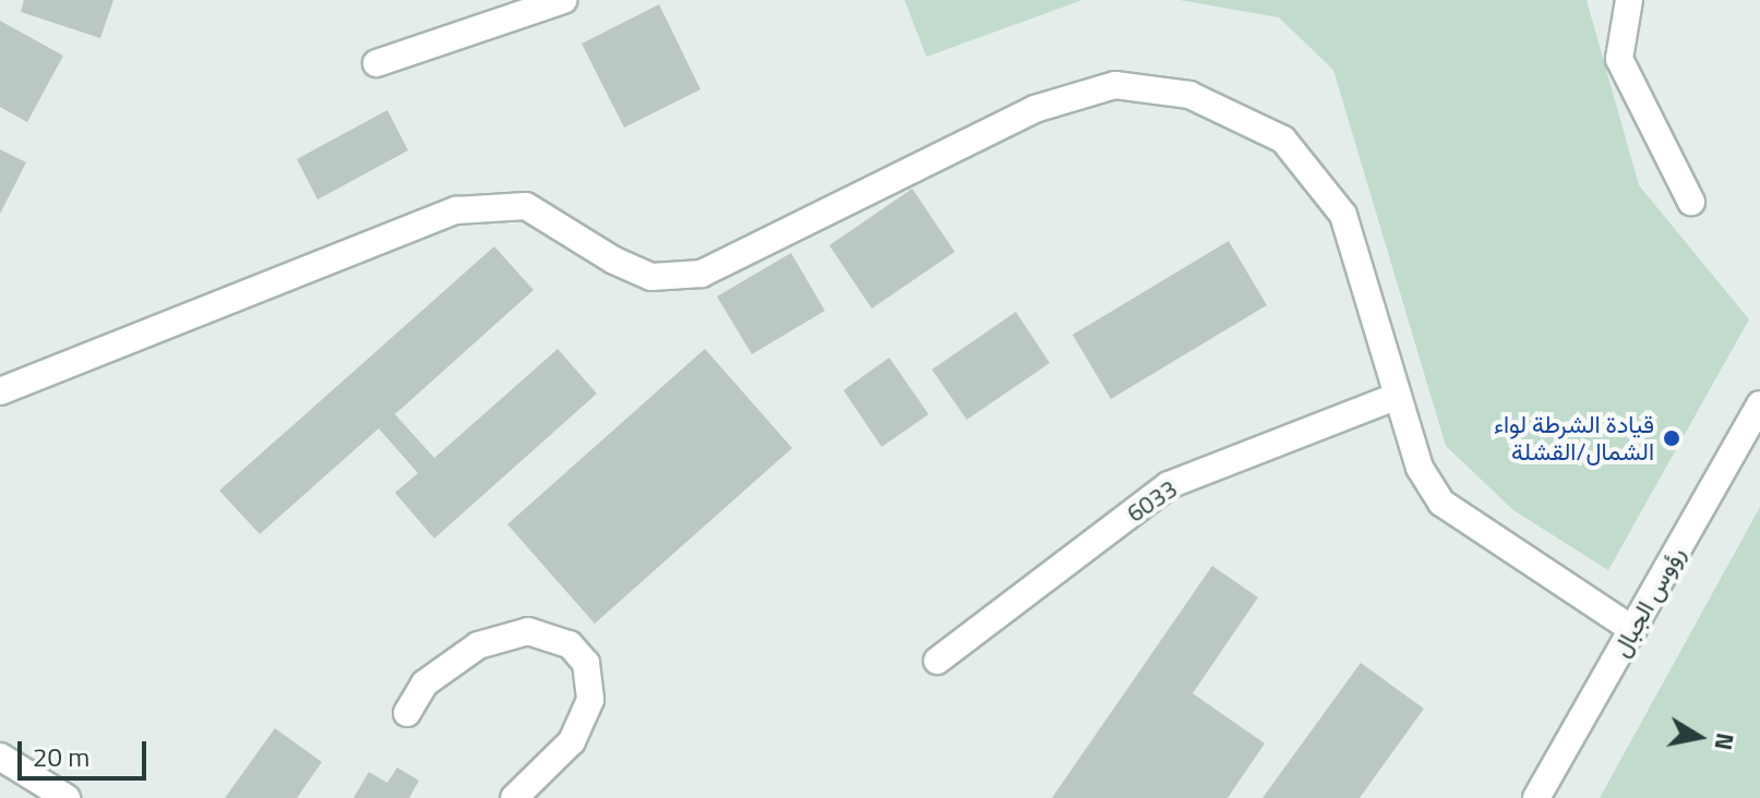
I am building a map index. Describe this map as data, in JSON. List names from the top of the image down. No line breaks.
{"streets":{"street":["6033","رؤوس الجبال"]},"places":["قيادة الشرطة لواء الشمال/القشلة"],"scale_bar":"20 m","north":"right"}
